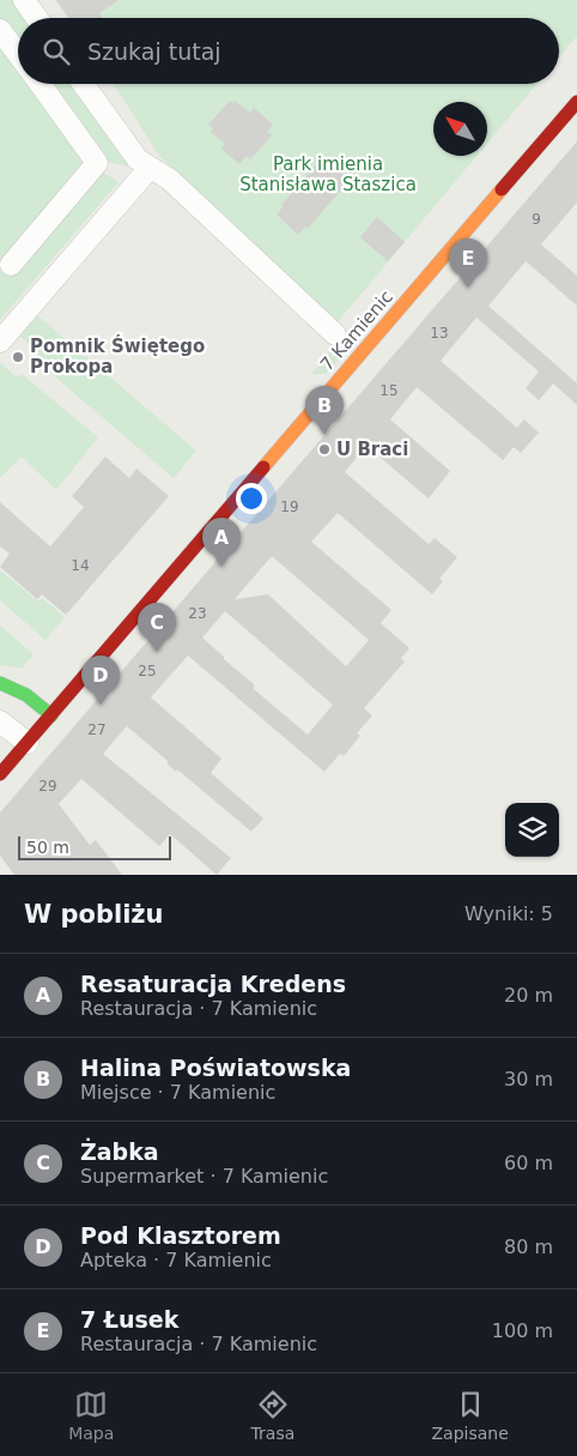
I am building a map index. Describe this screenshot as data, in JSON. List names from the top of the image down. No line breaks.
{"streets":{"street":["7 Kamienic"]},"parks":["Park imienia Stanisława Staszica"],"places":["Pomnik Świętego Prokopa","U Braci"],"house_numbers":["9","13","15","19","14","23","25","27","29"],"scale_bar":"50 m","north":"top left","page":{"search":"Szukaj tutaj","pins":["E","B","A","C","D"],"scale":"50 m","heading":["W pobliżu","Wyniki: 5"],"list":[{"mark":"A","name":"Resaturacja Kredens","note":"Restauracja · 7 Kamienic","value":"20 m"},{"mark":"B","name":"Halina Poświatowska","note":"Miejsce · 7 Kamienic","value":"30 m"},{"mark":"C","name":"Żabka","note":"Supermarket · 7 Kamienic","value":"60 m"},{"mark":"D","name":"Pod Klasztorem","note":"Apteka · 7 Kamienic","value":"80 m"},{"mark":"E","name":"7 Łusek","note":"Restauracja · 7 Kamienic","value":"100 m"}],"nav":["Mapa","Trasa","Zapisane"]}}
